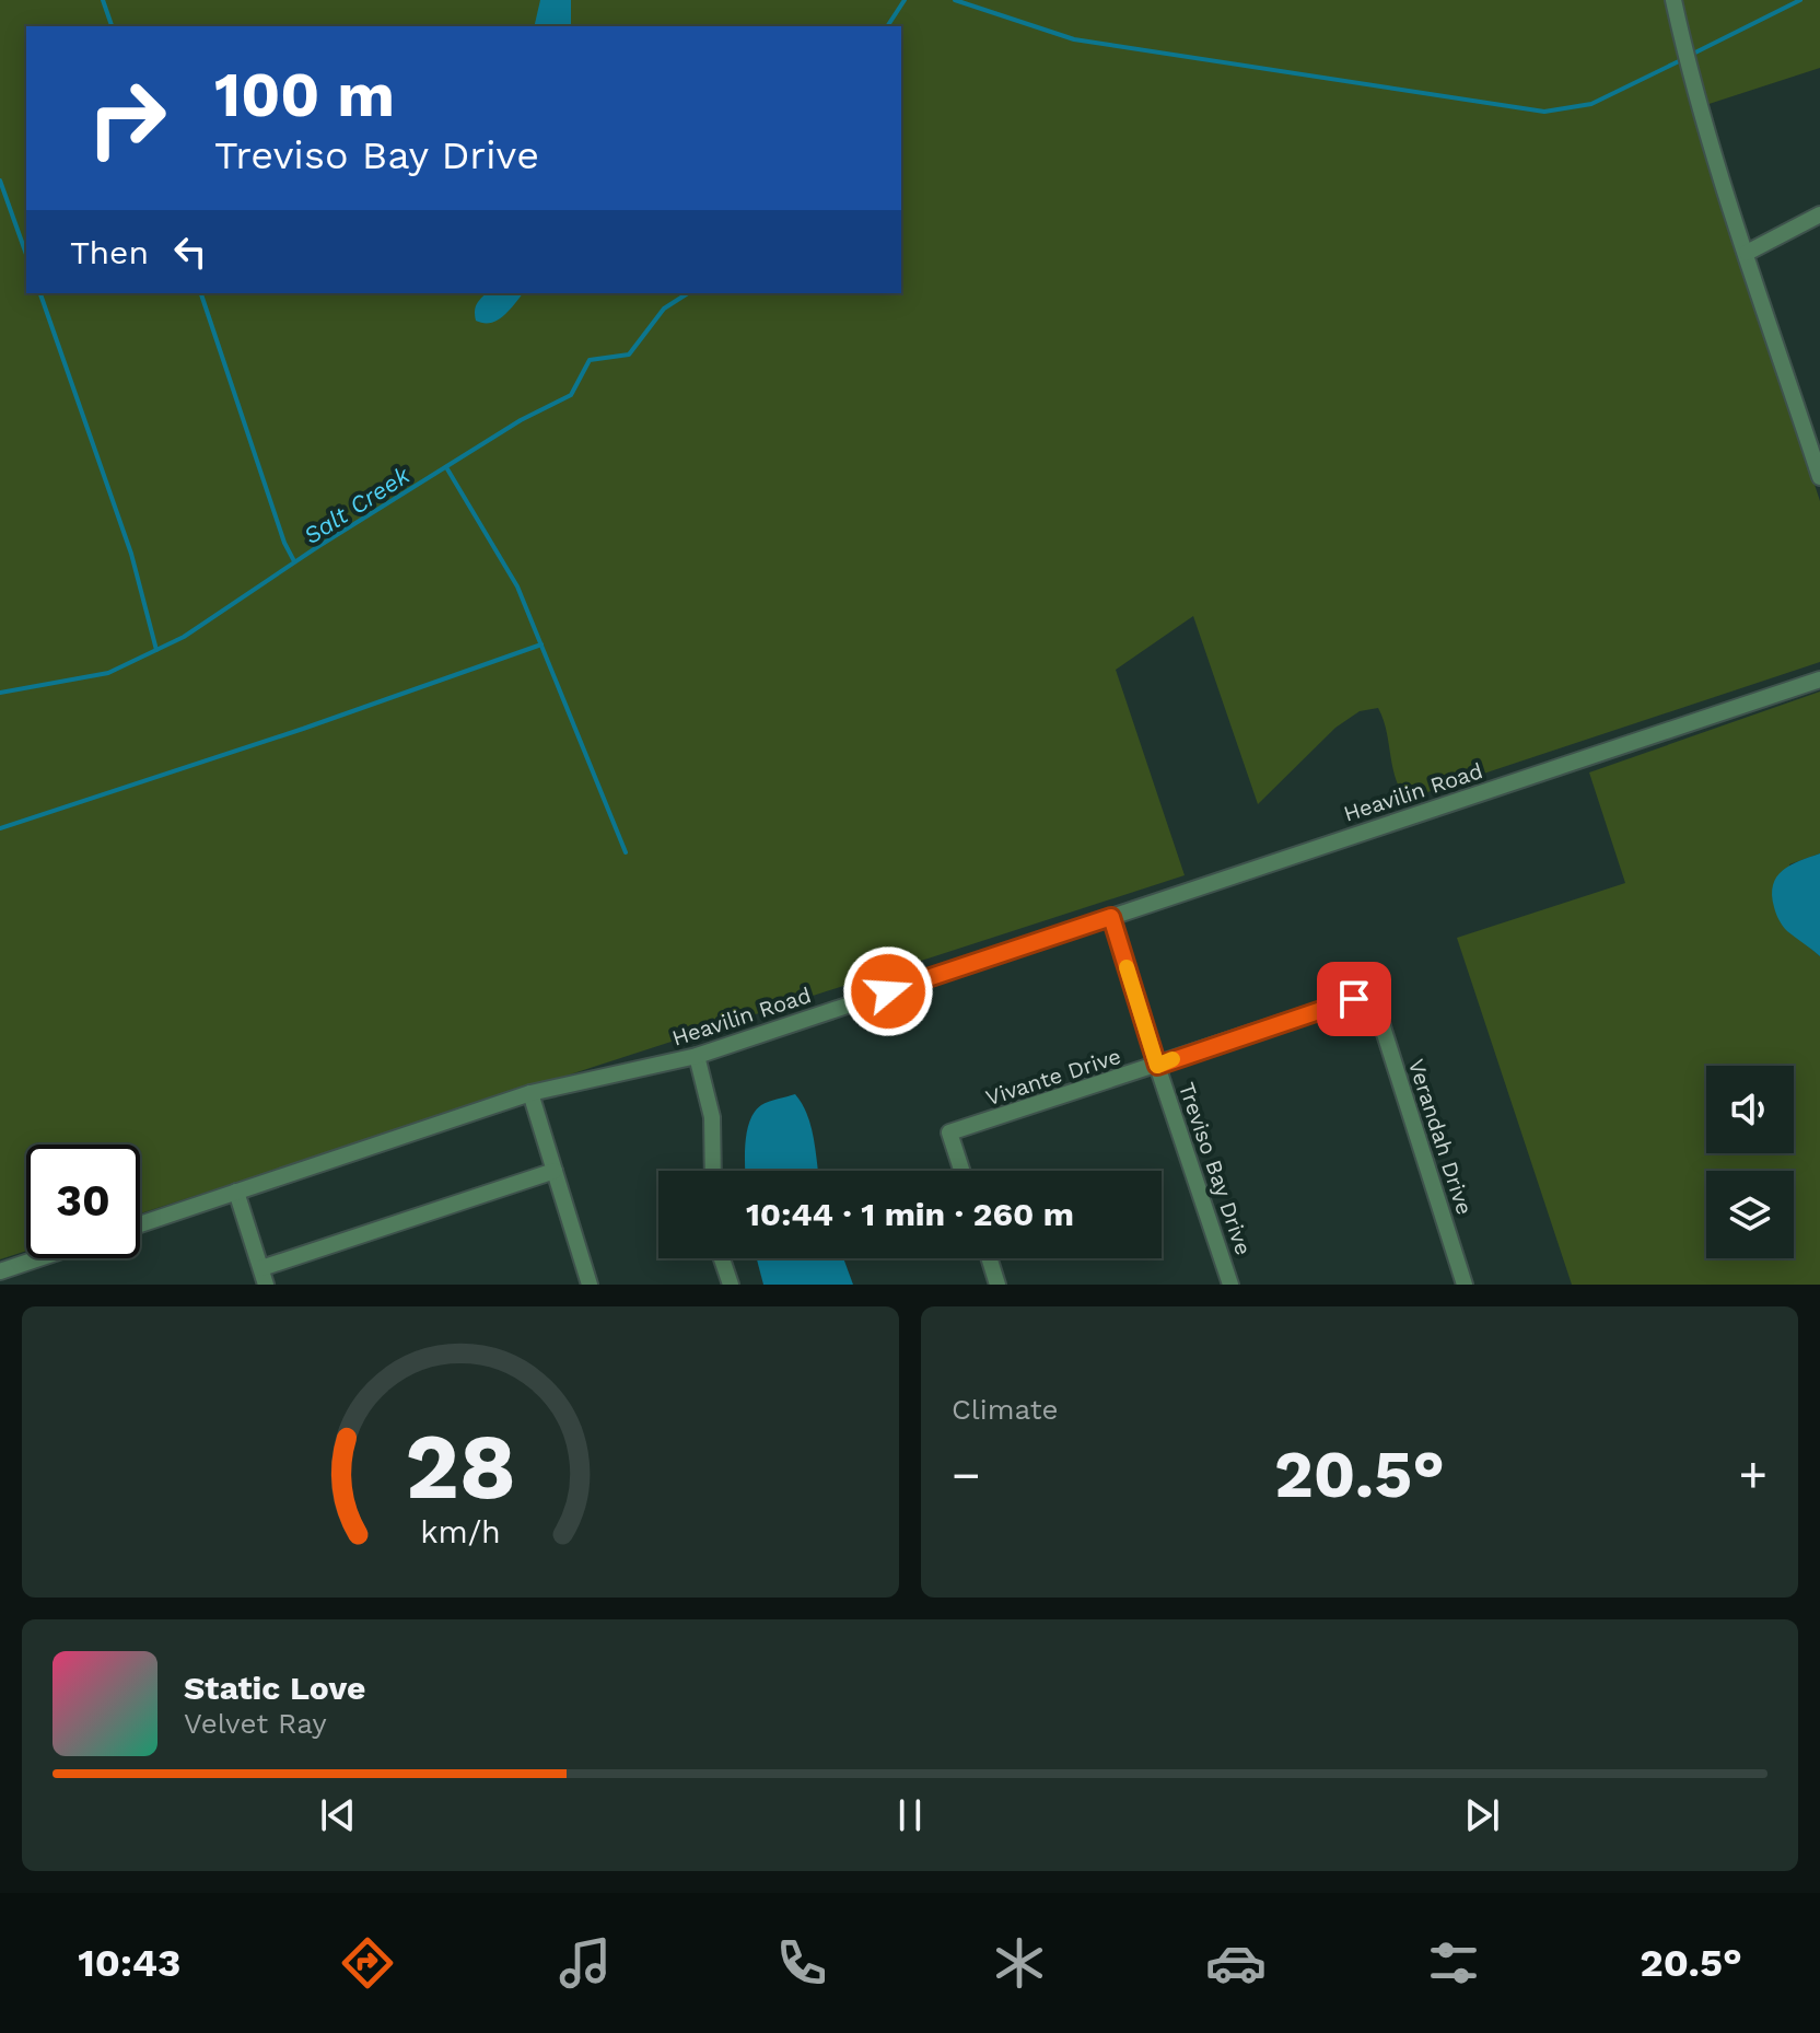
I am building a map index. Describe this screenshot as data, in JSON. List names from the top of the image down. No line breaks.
{"streets":{"street":["Heavilin Road","Vivante Drive","Verandah Drive","Treviso Bay Drive"]},"crossings":[["Heavilin Road","Treviso Bay Drive"],["Vivante Drive","Verandah Drive"],["Vivante Drive","Treviso Bay Drive"]],"water":["Salt Creek"],"page":{"turn":["100 m","Treviso Bay Drive"],"then":"Then","limit":"30","trip":"10:44 · 1 min · 260 m","tile":"Climate","heat":["−","20.5°","+"],"song":["Static Love","Velvet Ray"],"tabs":["10:43","20.5°"],"gauge":["28","km/h"]}}
